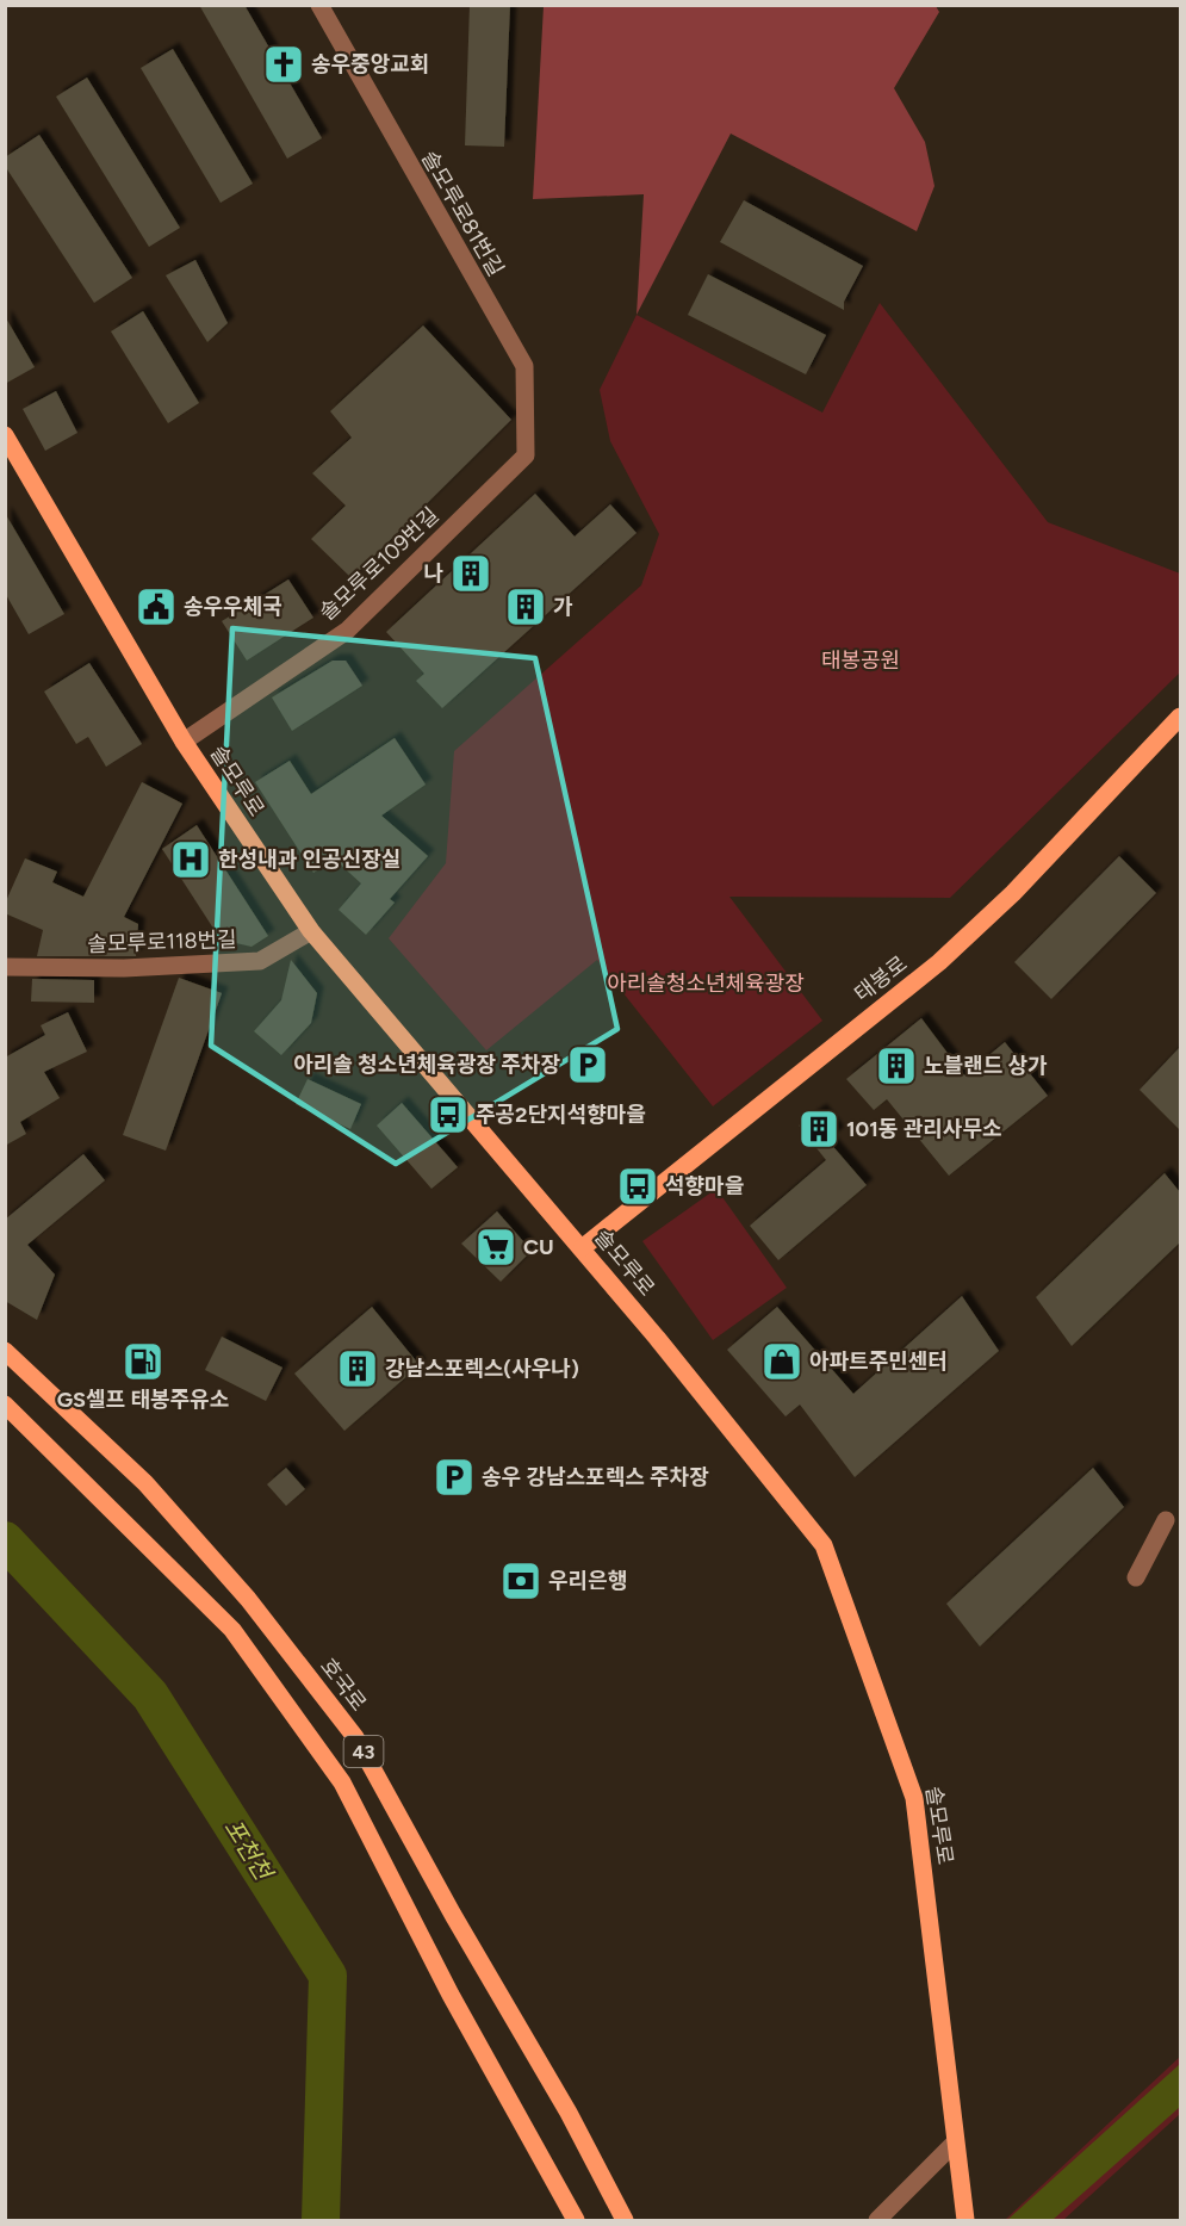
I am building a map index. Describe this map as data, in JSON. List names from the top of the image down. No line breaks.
{"streets":{"main road":["솔모루로","태봉로","호국로","43"],"street":["솔모루로81번길","솔모루로109번길","솔모루로118번길"]},"crossings":[["솔모루로81번길","솔모루로109번길"],["솔모루로109번길","솔모루로"],["솔모루로","솔모루로118번길"],["솔모루로","태봉로"]],"water":["포천천"],"parks":["태봉공원","아리솔청소년체육광장"],"places":{"church":["송우중앙교회"],"building":["나","가","노블랜드 상가","101동 관리사무소","강남스포렉스(사우나)"],"public building":["송우우체국"],"hospital":["한성내과 인공신장실"],"parking":["아리솔 청소년체육광장 주차장","송우 강남스포렉스 주차장"],"bus stop":["주공2단지석향마을","석향마을"],"supermarket":["CU"],"fuel station":["GS셀프 태봉주유소"],"shop":["아파트주민센터"],"bank":["우리은행"]}}
